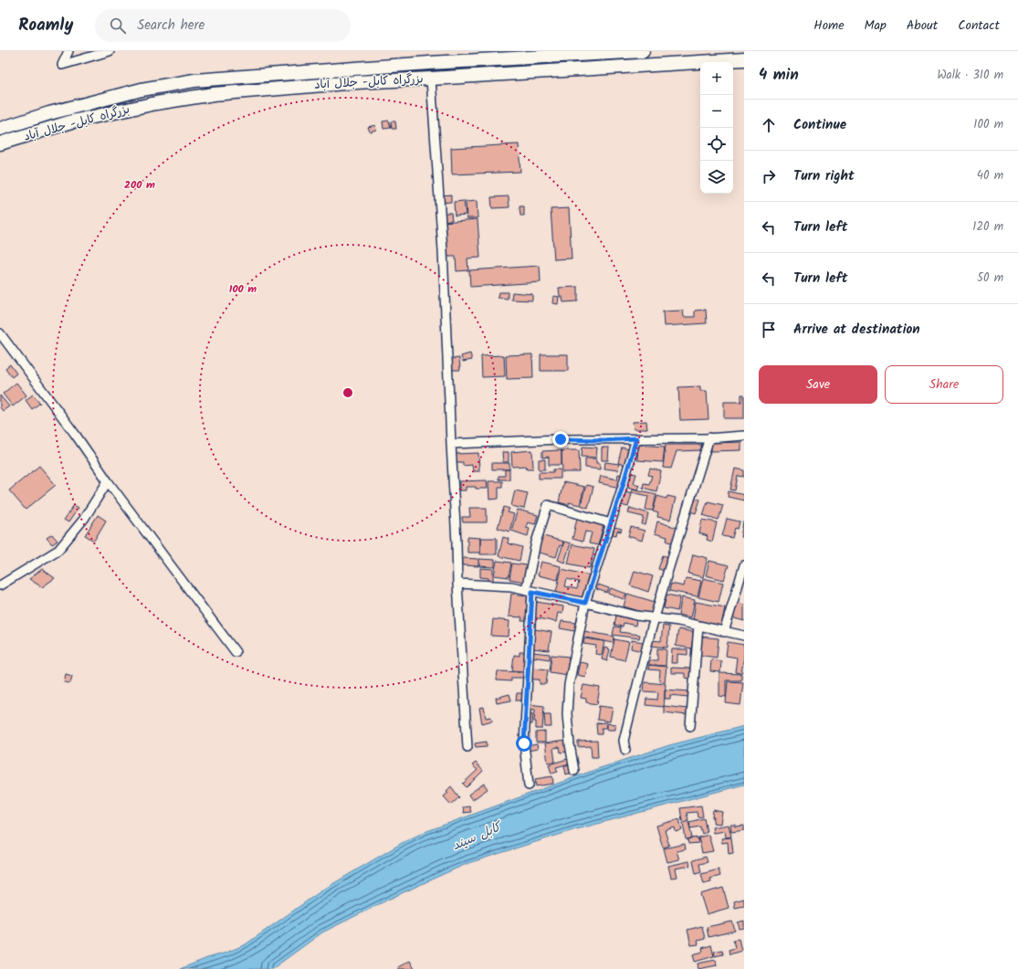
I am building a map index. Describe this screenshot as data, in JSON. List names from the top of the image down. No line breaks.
{"streets":{"highway":["بزرگراه کابل- جلال آباد"]},"water":["کابل سيند"],"page":{"header":"Roamly","search":"Search here","nav":["Home","Map","About","Contact"],"heading":["4 min","Walk · 310 m"],"map_buttons":["+","−"],"list":[["Continue","100 m"],["Turn right","40 m"],["Turn left","120 m"],["Turn left","50 m"],"Arrive at destination"],"buttons":["Save","Share"]},"rings":["200 m","100 m"]}
